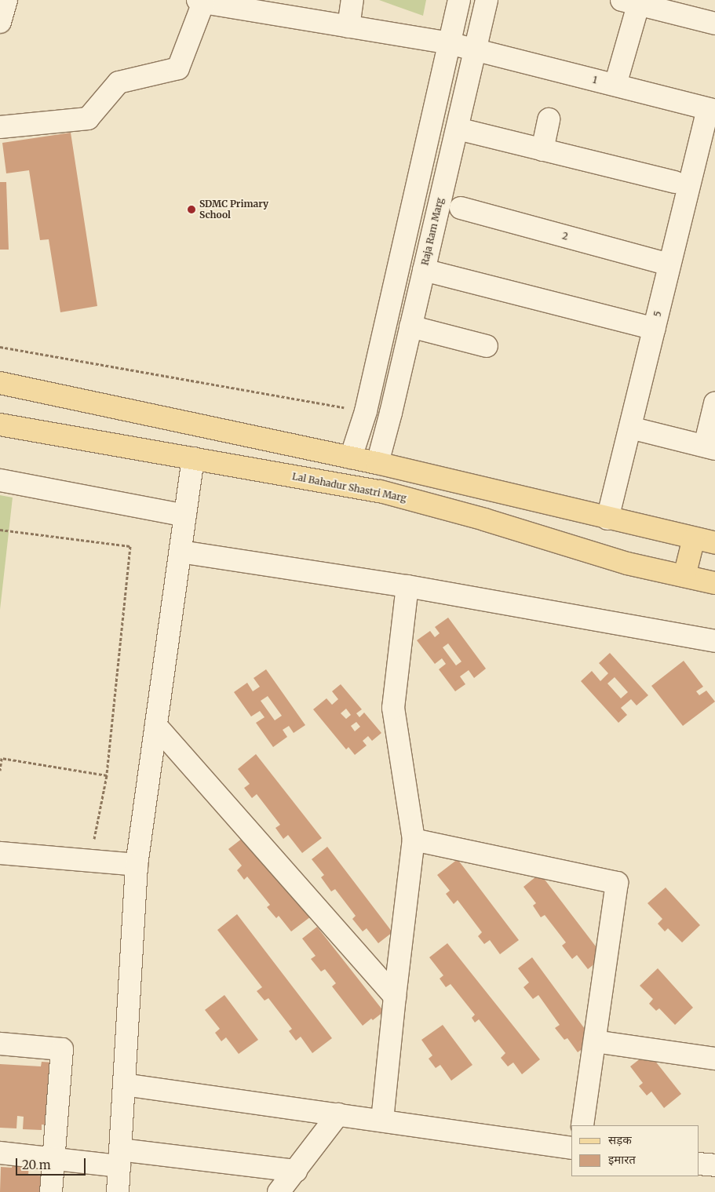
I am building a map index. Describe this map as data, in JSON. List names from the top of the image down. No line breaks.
{"streets":{"main road":["Lal Bahadur Shastri Marg"],"street":["1","Raja Ram Marg","2","5"]},"crossings":[["1","Raja Ram Marg"],["1","5"],["2","5"]],"places":["SDMC Primary School"],"legend":["सड़क","इमारत"],"scale_bar":"20 m"}
